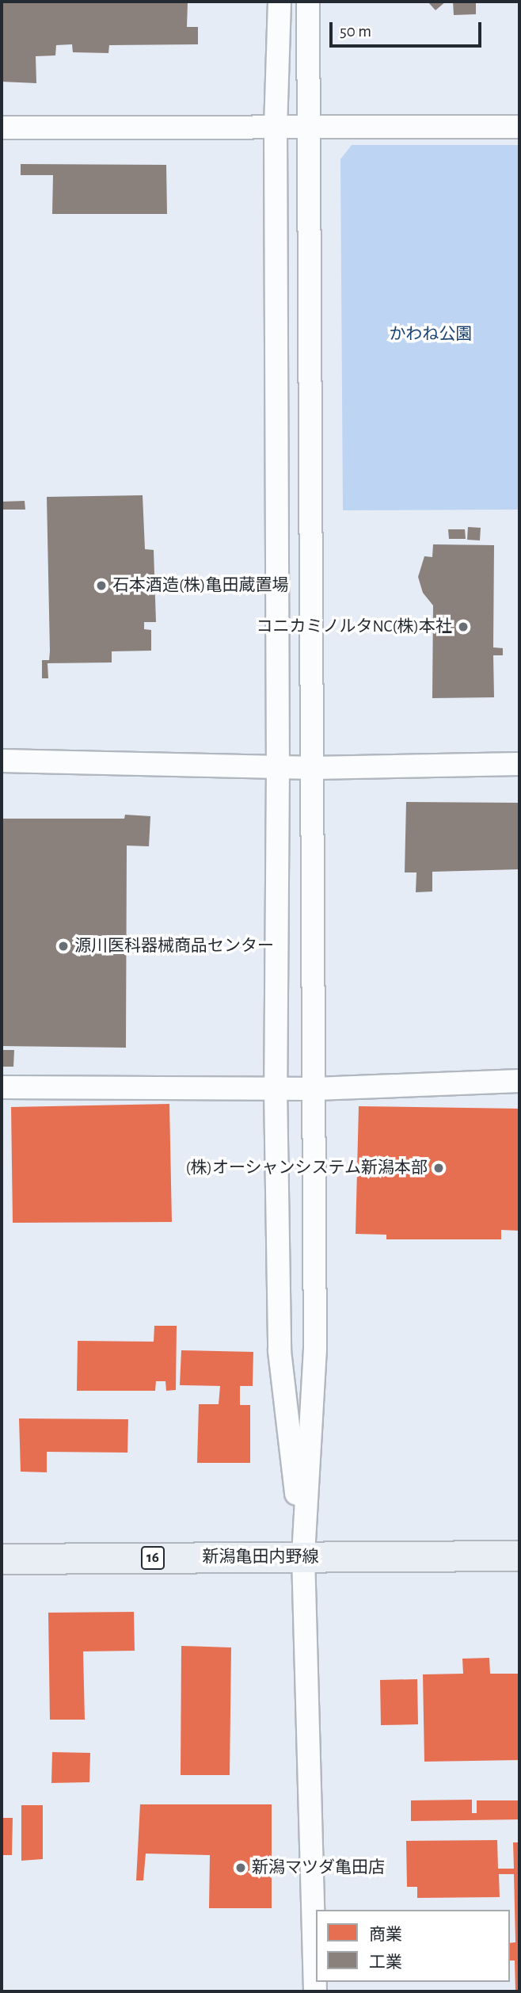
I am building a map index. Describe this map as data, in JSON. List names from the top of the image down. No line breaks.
{"streets":{"main road":["新潟亀田内野線","16"]},"parks":["かわね公園"],"places":["石本酒造(株)亀田蔵置場","コニカミノルタNC(株)本社","源川医科器械商品センター","(株)オーシャンシステム新潟本部","新潟マツダ亀田店"],"legend":["商業","工業"],"scale_bar":"50 m"}
